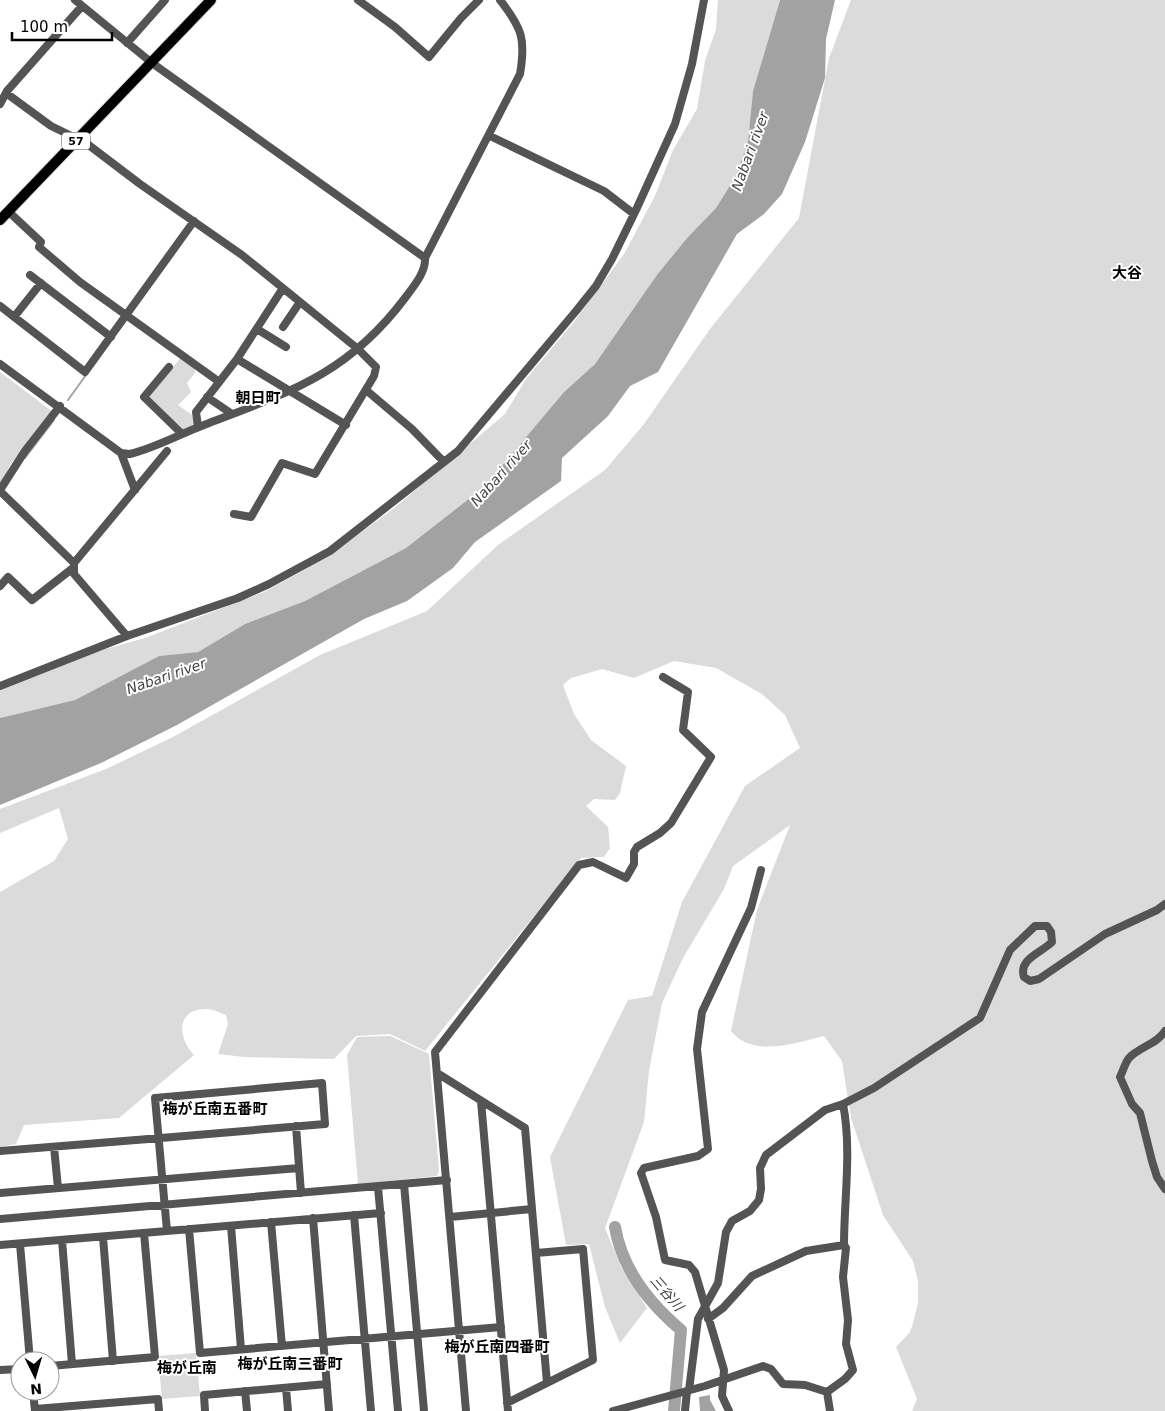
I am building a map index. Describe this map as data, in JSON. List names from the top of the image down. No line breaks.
{"streets":{"main road":["57"]},"districts":["大谷","朝日町","梅が丘南五番町","梅が丘南四番町","梅が丘南三番町","梅が丘南"],"water":["Nabari river","三谷川"],"scale_bar":"100 m","north":"bottom"}
